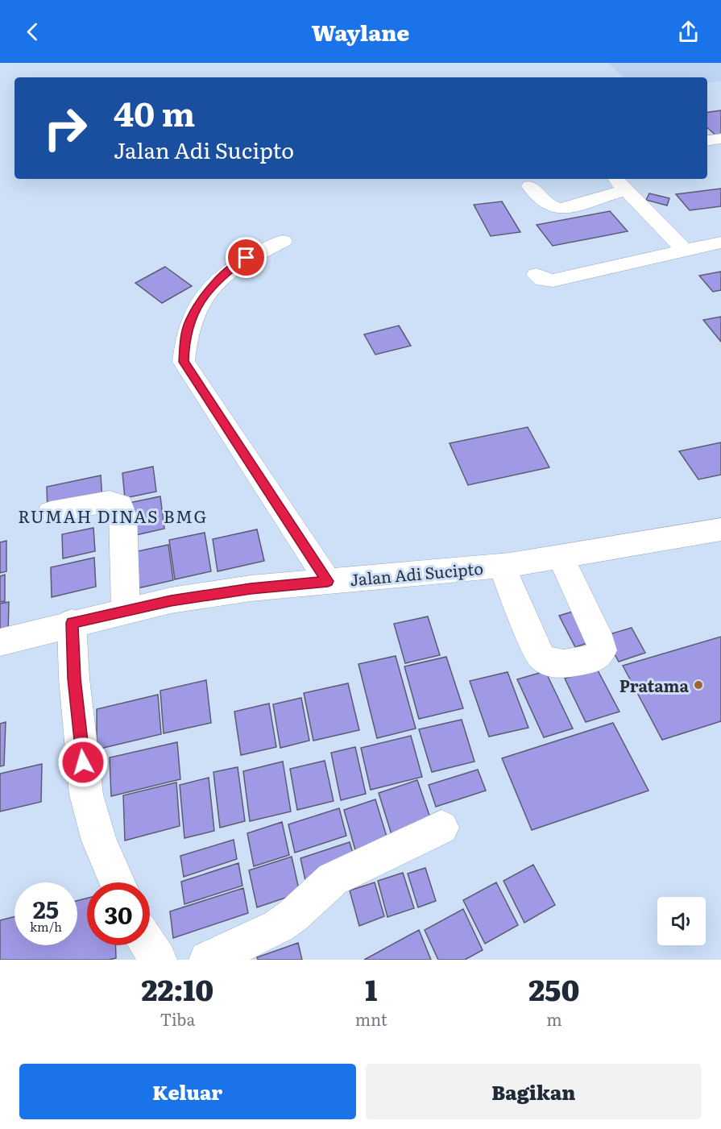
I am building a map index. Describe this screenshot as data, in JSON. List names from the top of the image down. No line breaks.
{"streets":{"main road":["Jalan Adi Sucipto"]},"districts":["RUMAH DINAS BMG"],"places":["Pratama"],"page":{"header":"Waylane","turn":["40 m","Jalan Adi Sucipto"],"speed":"25 km/h","limit":"30","eta":["22:10","Tiba","1","mnt","250","m"],"buttons":["Keluar","Bagikan"]}}
